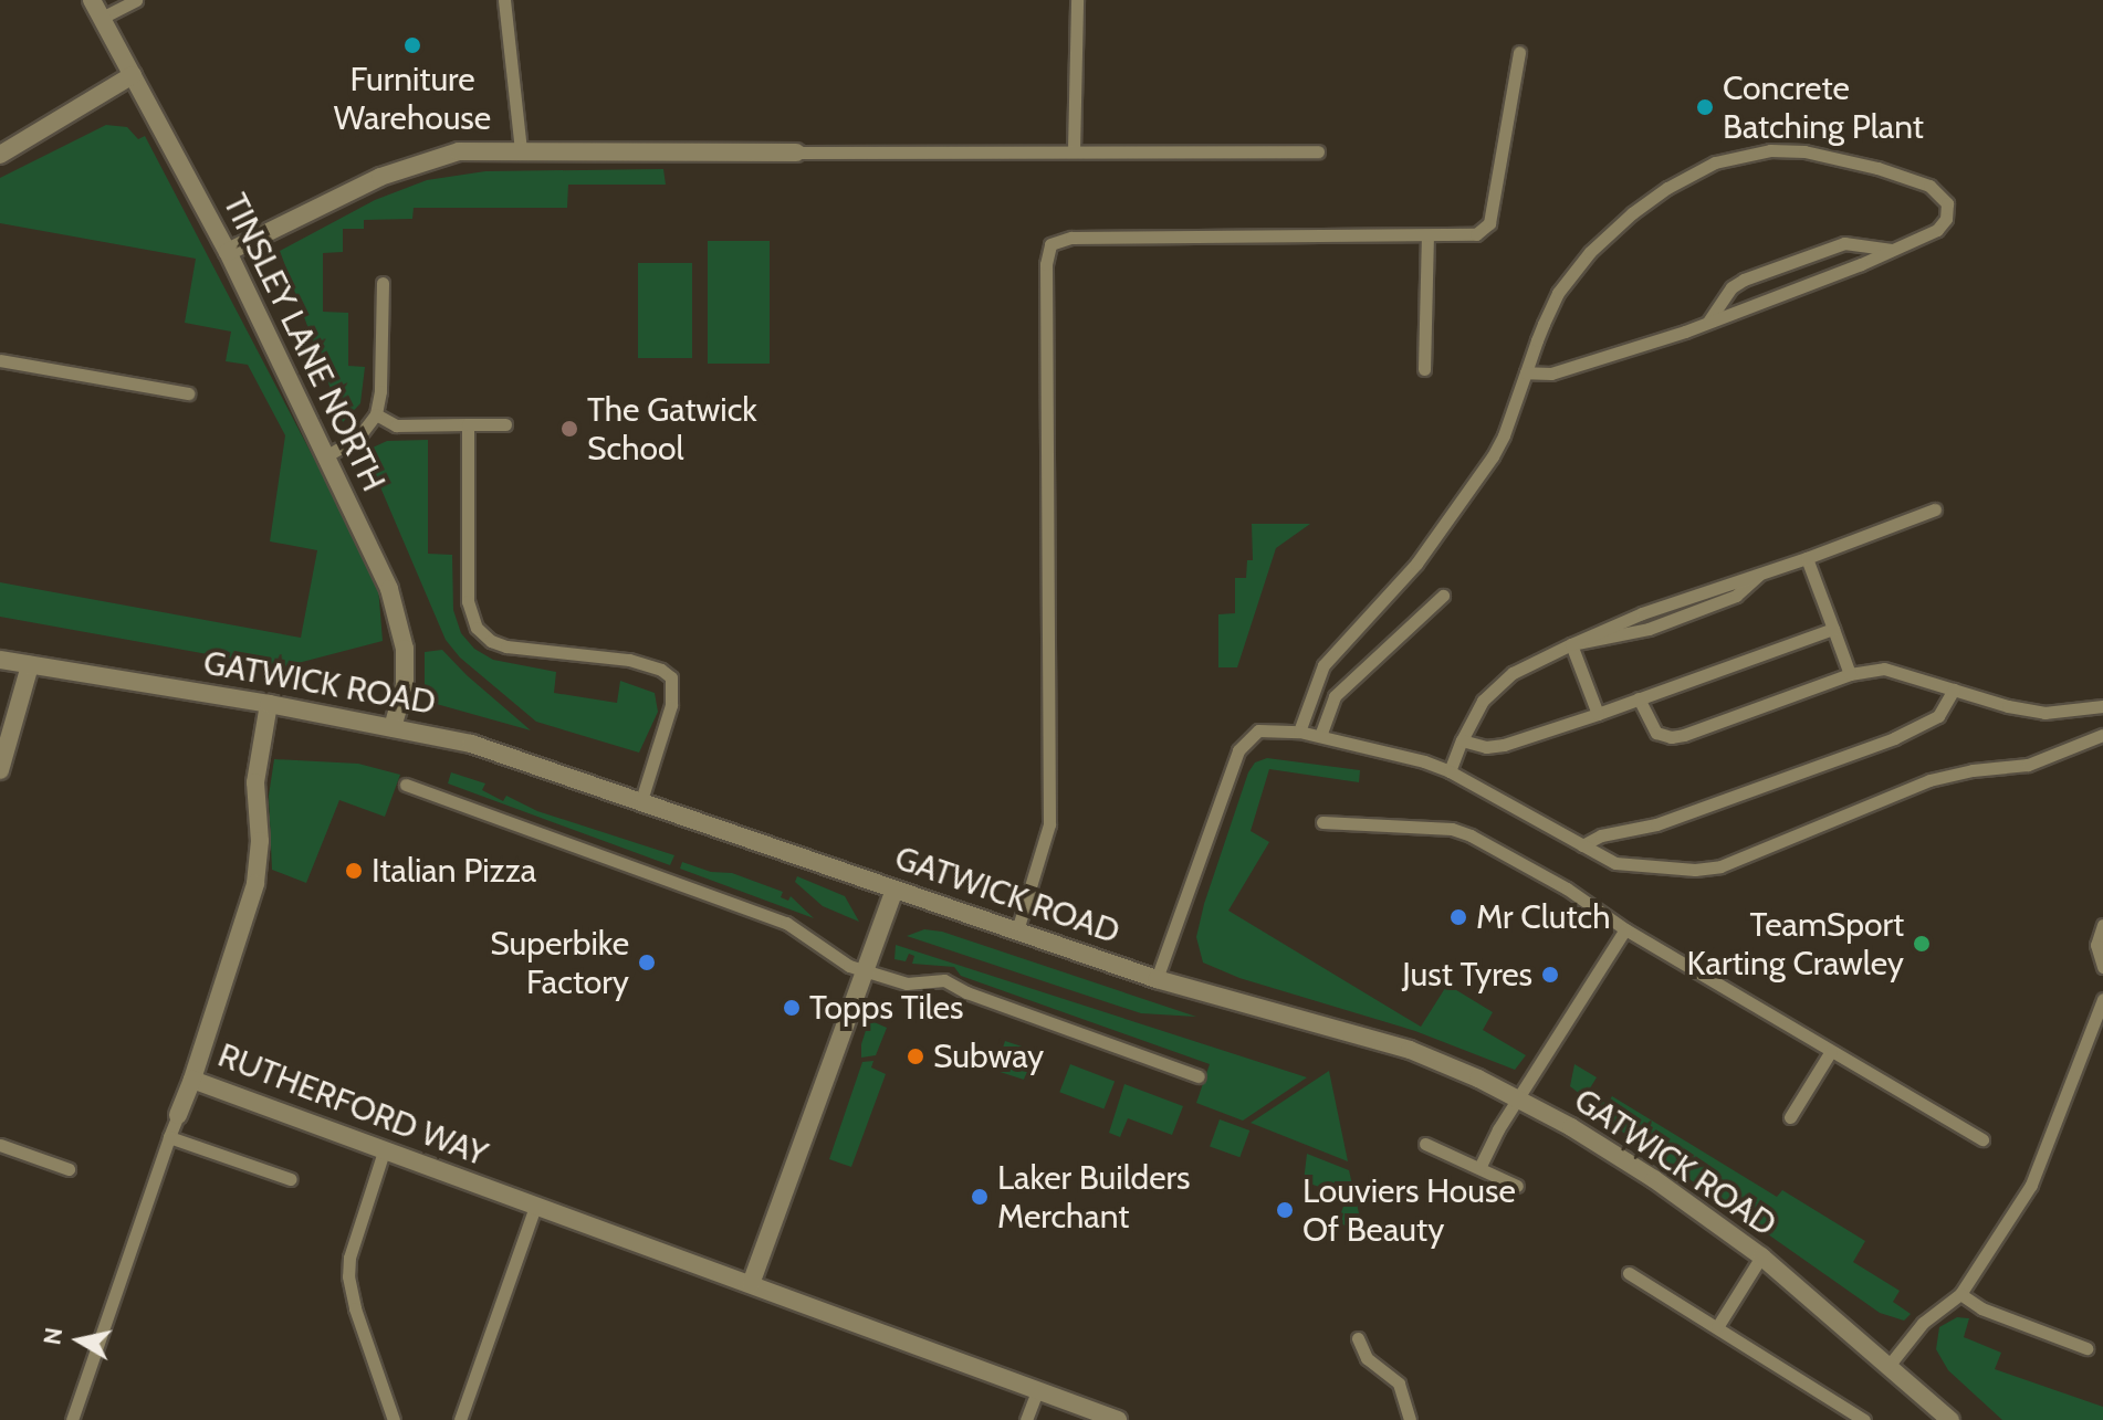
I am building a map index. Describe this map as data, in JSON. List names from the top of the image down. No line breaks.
{"streets":{"street":["TINSLEY LANE NORTH","GATWICK ROAD","RUTHERFORD WAY"]},"crossings":[["TINSLEY LANE NORTH","GATWICK ROAD"],["GATWICK ROAD","RUTHERFORD WAY"]],"places":["Furniture Warehouse","Concrete Batching Plant","The Gatwick School","Italian Pizza","Mr Clutch","TeamSport Karting Crawley","Superbike Factory","Just Tyres","Topps Tiles","Subway","Laker Builders Merchant","Louviers House Of Beauty"],"north":"left"}
